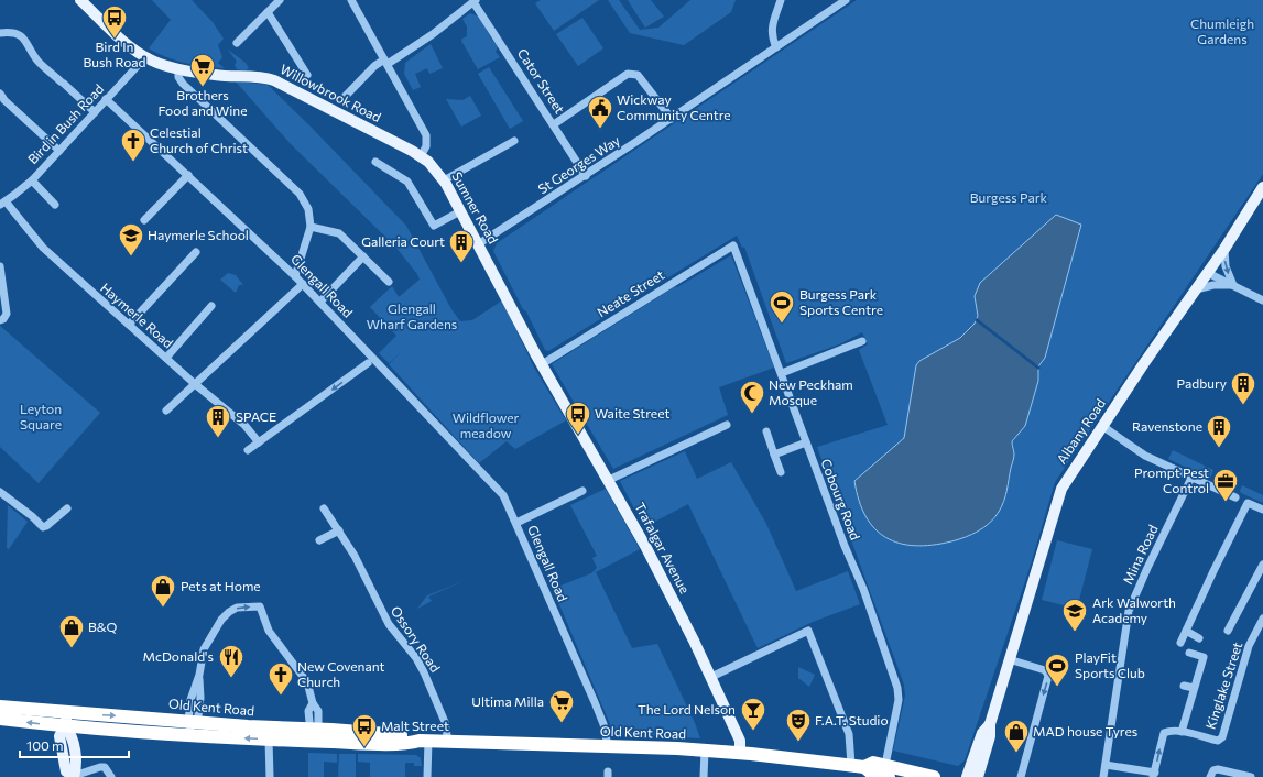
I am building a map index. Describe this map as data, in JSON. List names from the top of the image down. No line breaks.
{"streets":{"highway":["Old Kent Road"],"main road":["Willowbrook Road","Sumner Road","Albany Road","Trafalgar Avenue"],"street":["Cator Street","Bird in Bush Road","St Georges Way","Glengall Road","Neate Street","Haymerle Road","Cobourg Road","Mina Road","Ossory Road","Kinglake Street"]},"crossings":[["Cator Street","St Georges Way"],["Willowbrook Road","Bird in Bush Road"],["Willowbrook Road","Sumner Road"],["Bird in Bush Road","Glengall Road"],["Bird in Bush Road","Haymerle Road"],["St Georges Way","Sumner Road"],["Sumner Road","Neate Street"],["Sumner Road","Trafalgar Avenue"],["Glengall Road","Old Kent Road"],["Neate Street","Cobourg Road"],["Neate Street","Trafalgar Avenue"],["Cobourg Road","Old Kent Road"],["Trafalgar Avenue","Old Kent Road"],["Ossory Road","Old Kent Road"]],"parks":["Chumleigh Gardens","Burgess Park","Glengall Wharf Gardens","Leyton Square","Wildflower meadow"],"places":{"bus stop":["Bird In Bush Road","Waite Street","Malt Street"],"supermarket":["Brothers Food and Wine","Ultima Milla"],"public building":["Wickway Community Centre"],"church":["Celestial Church of Christ","New Covenant Church"],"school or university":["Haymerle School","Ark Walworth Academy"],"building":["Galleria Court","Padbury","SPACE","Ravenstone"],"sports":["Burgess Park Sports Centre","PlayFit Sports Club"],"mosque":["New Peckham Mosque"],"office":["Prompt Pest Control"],"shop":["Pets at Home","B&Q","MAD house Tyres"],"restaurant":["McDonald's"],"bar":["The Lord Nelson"],"theatre":["F.A.T. Studio"]},"scale_bar":"100 m"}
